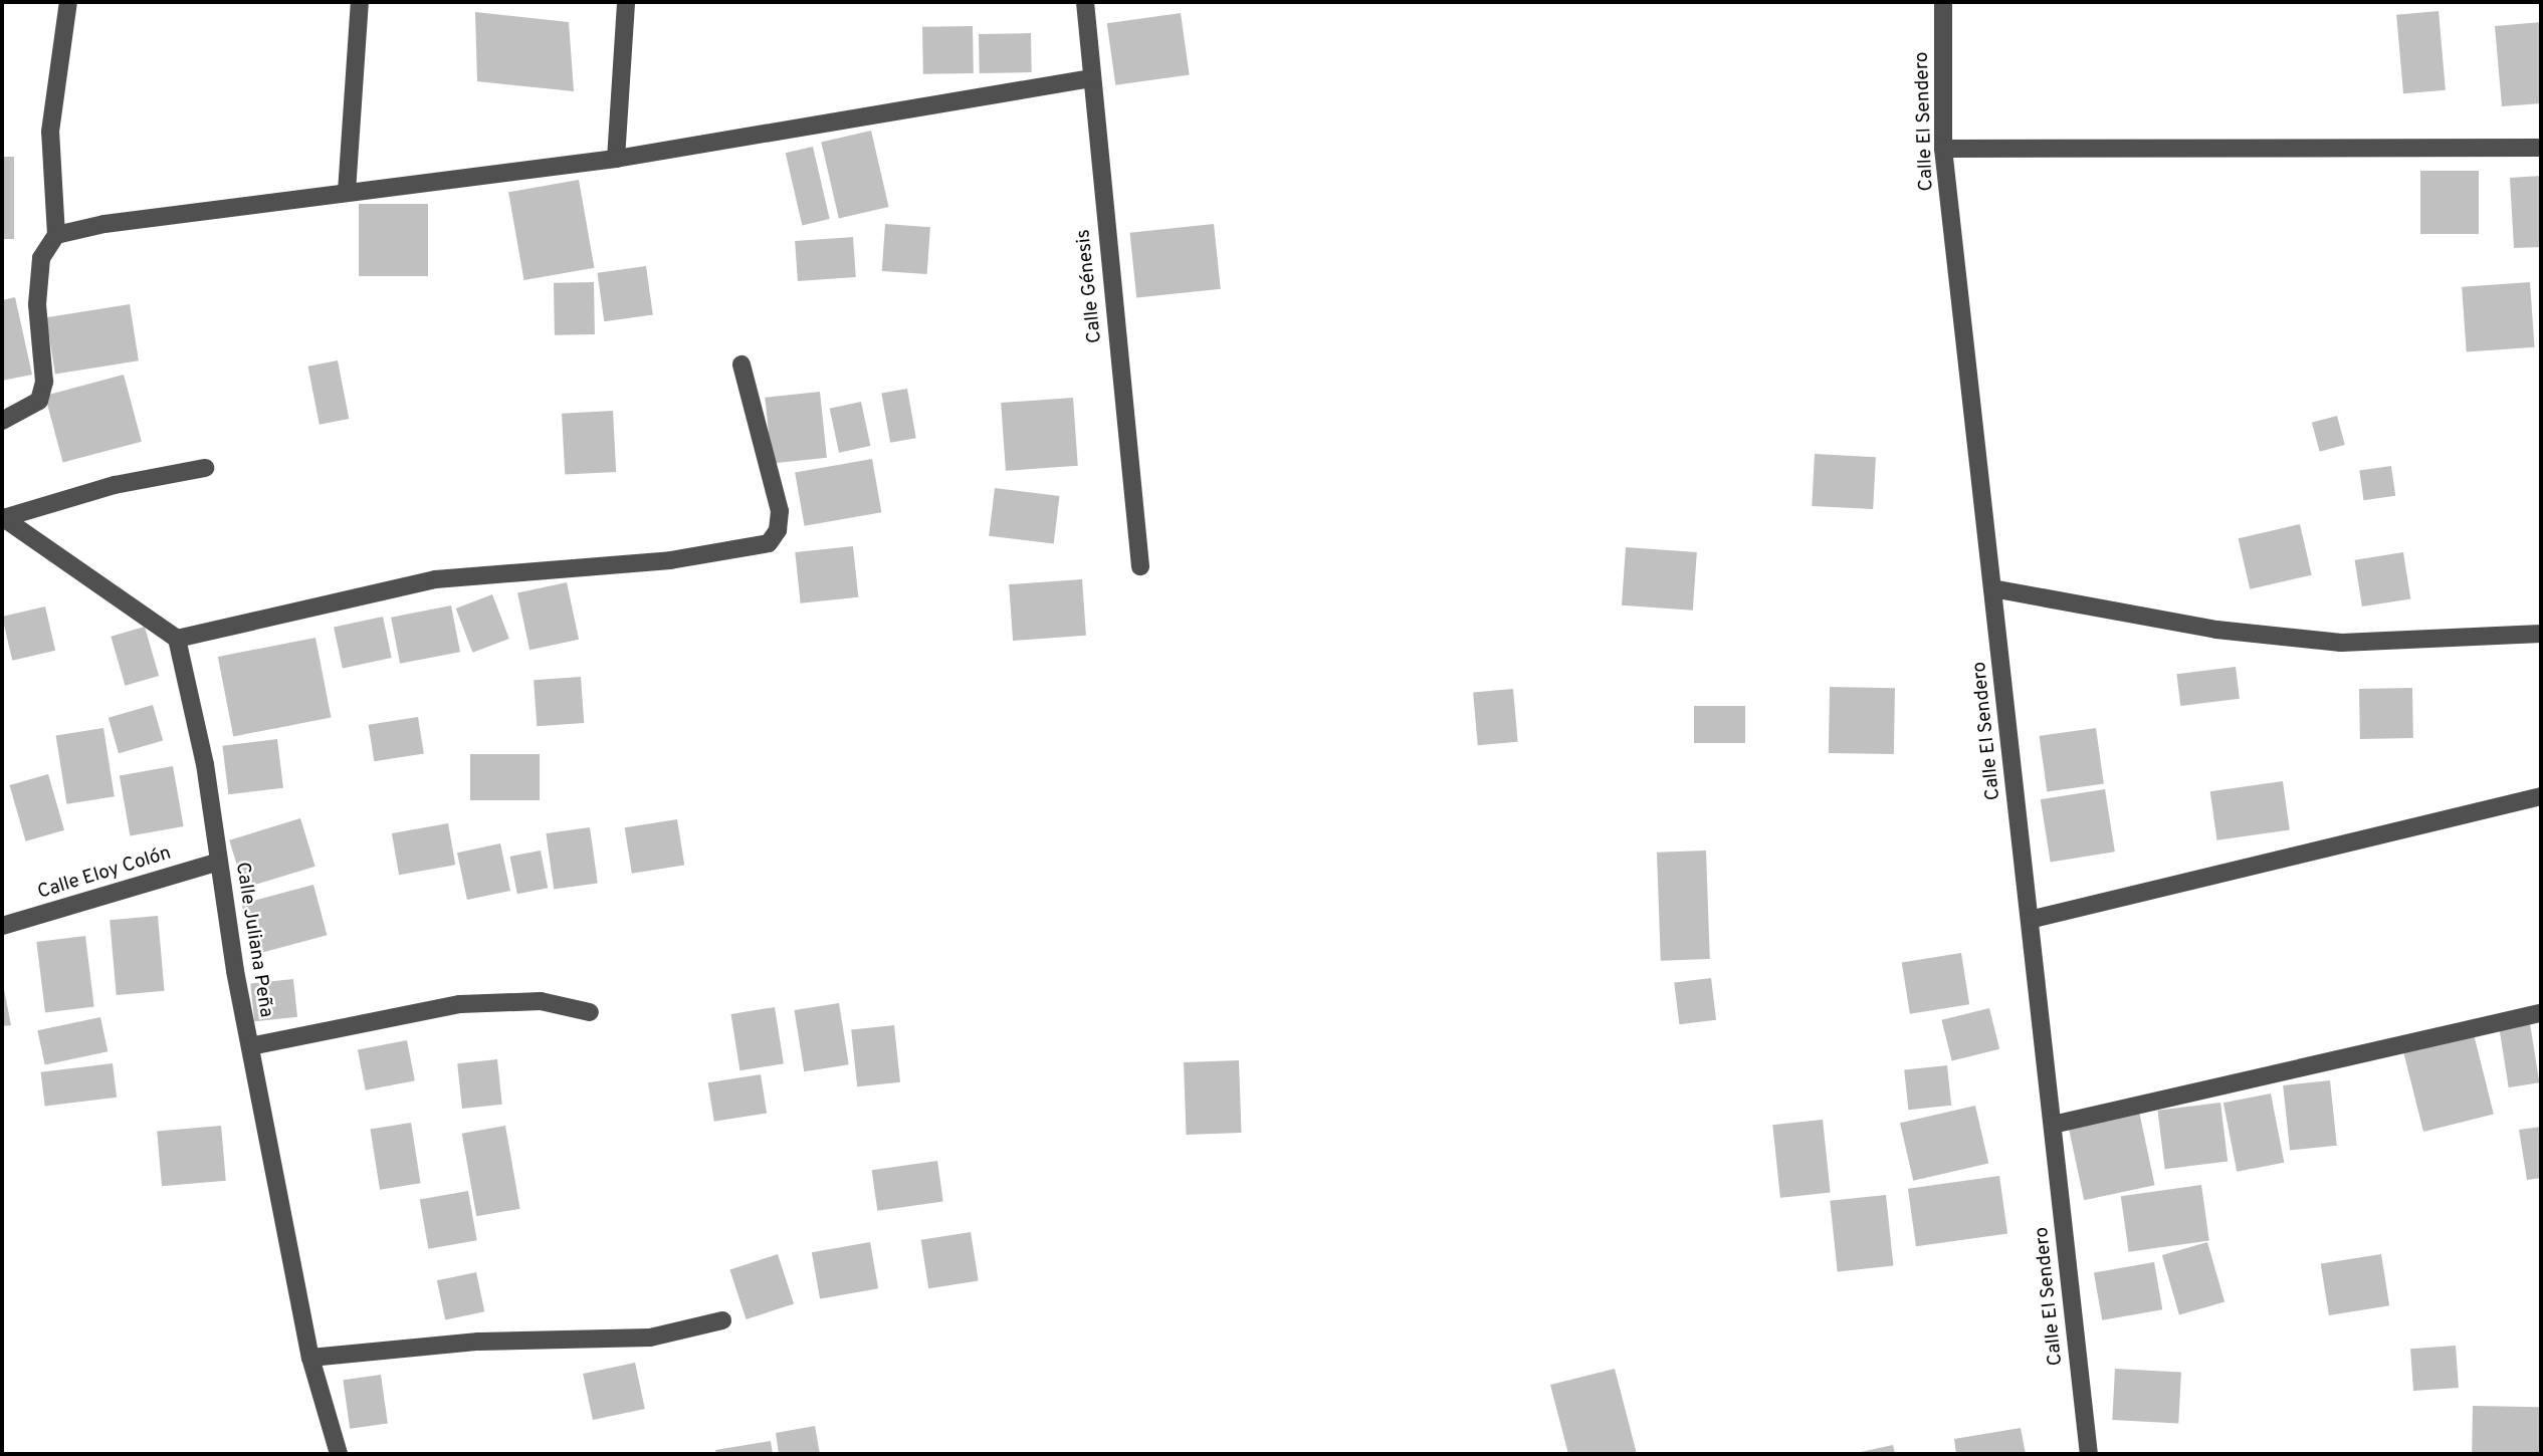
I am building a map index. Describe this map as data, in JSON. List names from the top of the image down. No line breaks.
{"streets":{"street":["Calle El Sendero","Calle Génesis","Calle Eloy Colón","Calle Juliana Peña"]},"crossings":[["Calle Eloy Colón","Calle Juliana Peña"]]}
